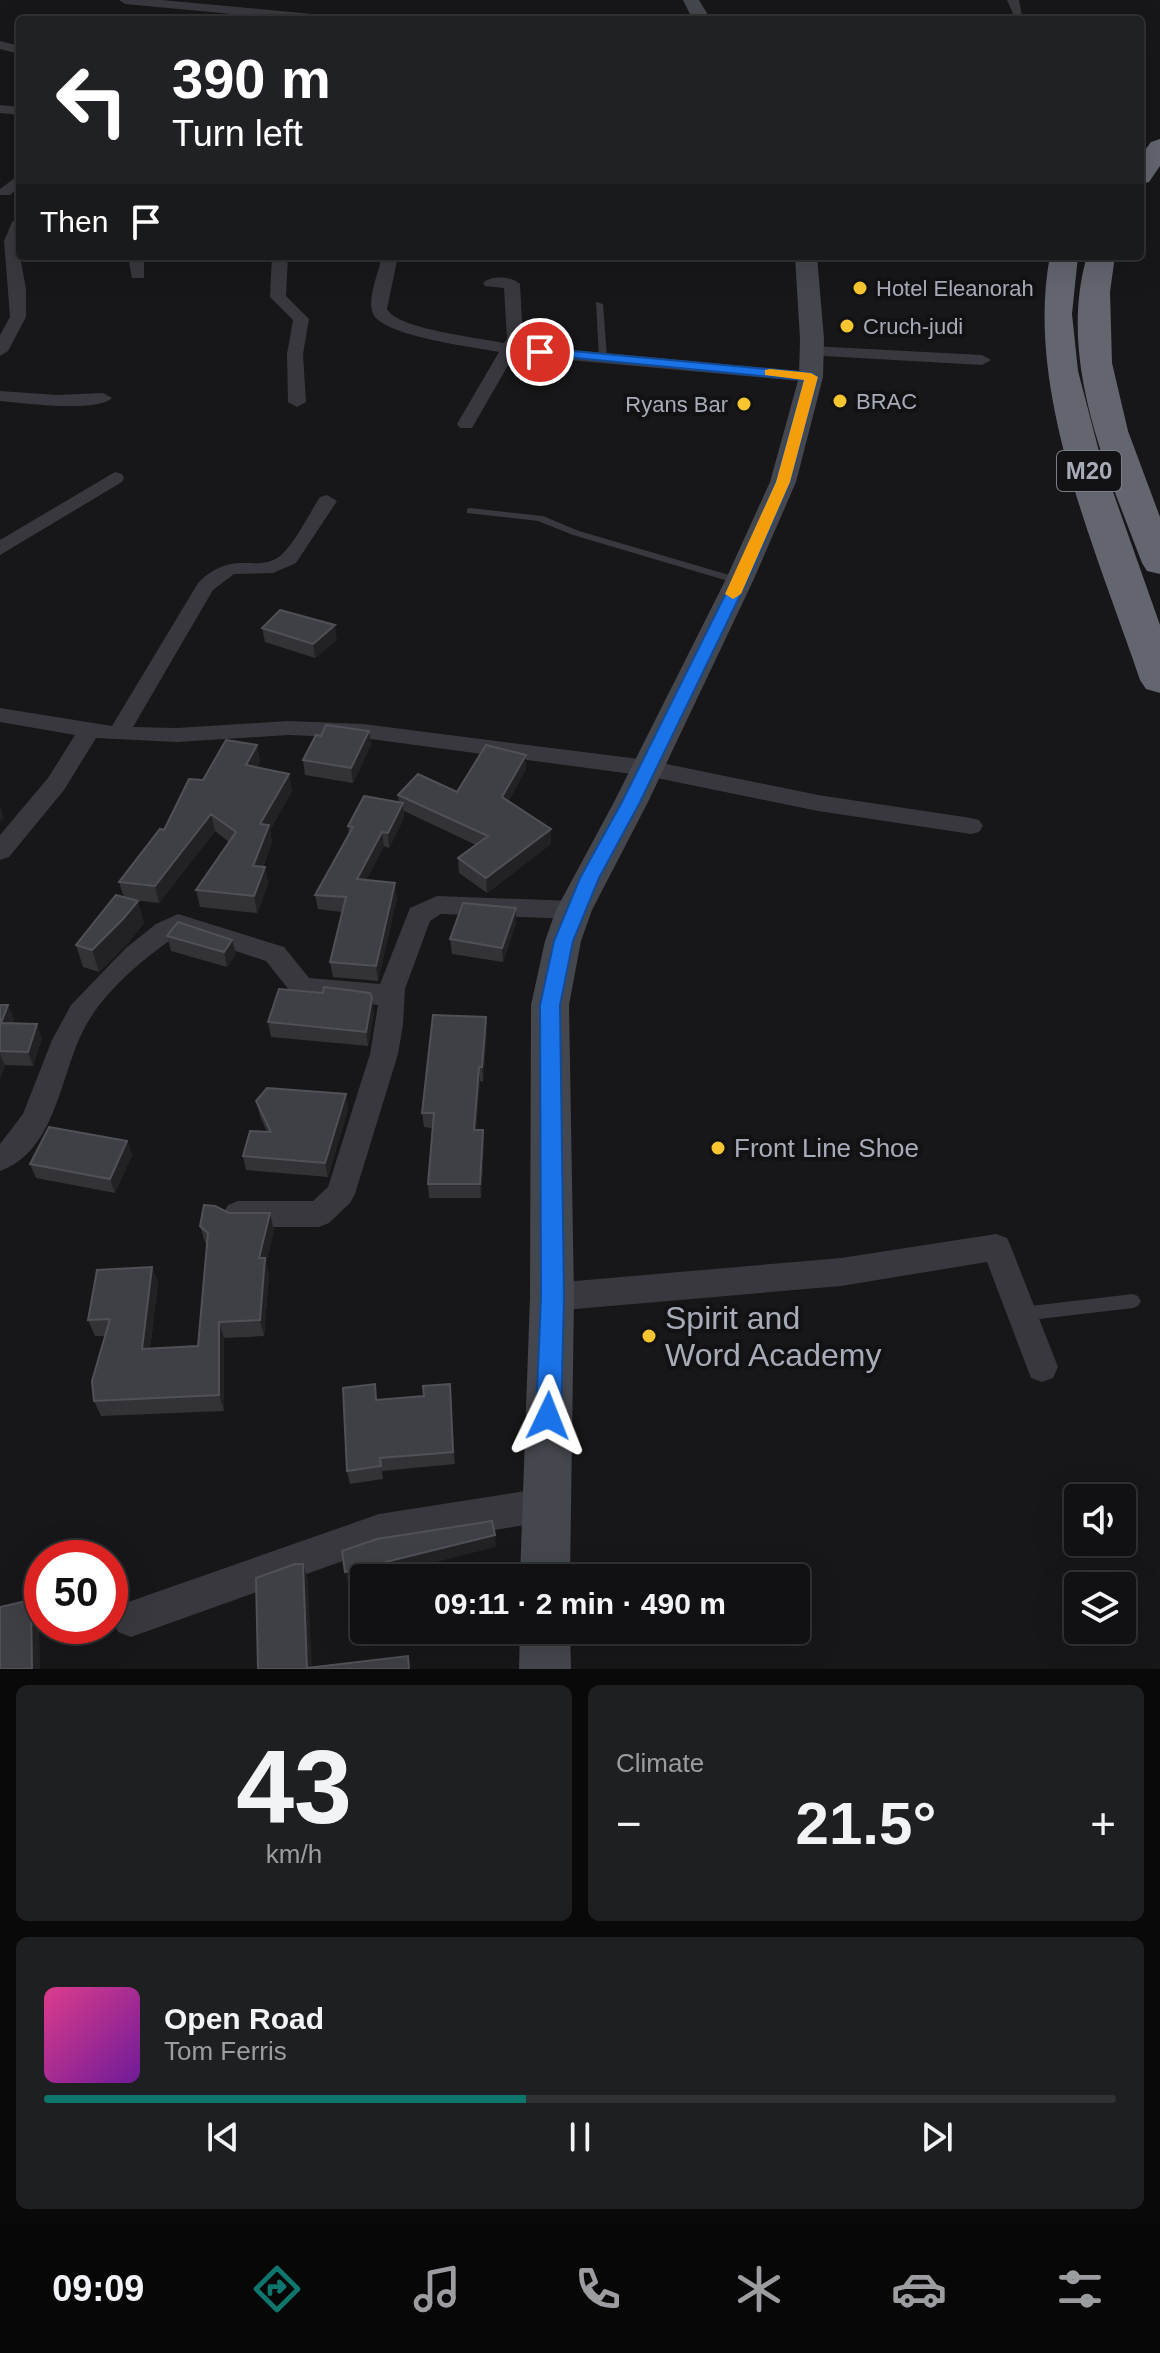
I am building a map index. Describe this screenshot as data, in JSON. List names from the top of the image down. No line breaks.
{"streets":{"highway":["M20"]},"places":["Hotel Eleanorah","Cruch-judi","BRAC","Ryans Bar","Front Line Shoe","Spirit and Word Academy"],"page":{"turn":["390 m","Turn left"],"then":"Then","limit":"50","trip":"09:11 · 2 min · 490 m","tile":[["43","km/h"],"Climate"],"heat":["−","21.5°","+"],"song":["Open Road","Tom Ferris"],"tabs":"09:09"}}
